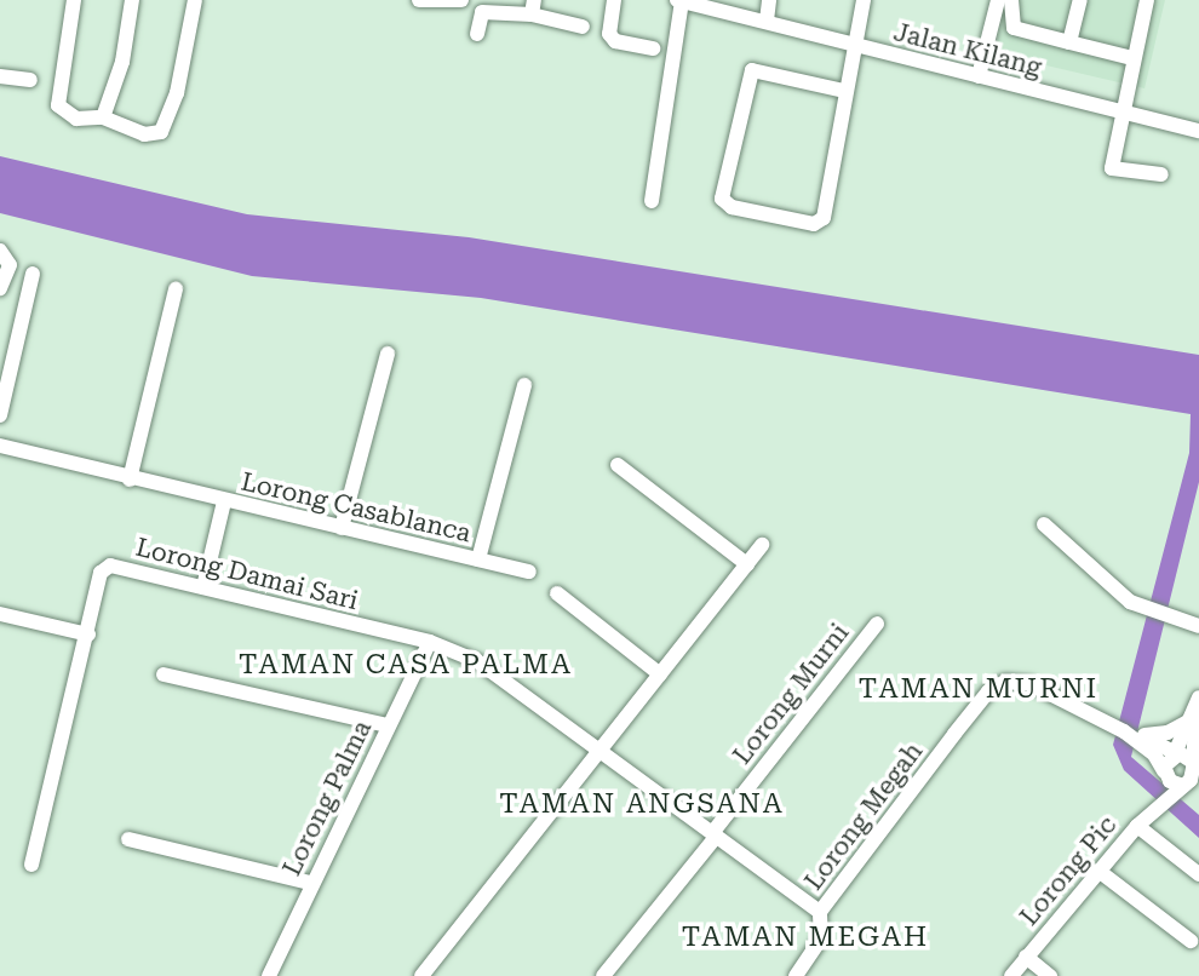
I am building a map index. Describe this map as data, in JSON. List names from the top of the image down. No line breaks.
{"streets":{"street":["Jalan Kilang","Lorong Casablanca","Lorong Damai Sari","Lorong Murni","Lorong Palma","Lorong Megah","Lorong Pic"]},"crossings":[["Lorong Casablanca","Lorong Damai Sari"],["Lorong Damai Sari","Lorong Palma"],["Lorong Damai Sari","Lorong Megah"],["Lorong Murni","Lorong Megah"],["Lorong Palma","Lorong Megah"],["Lorong Megah","Lorong Pic"]],"districts":["TAMAN CASA PALMA","TAMAN MURNI","TAMAN ANGSANA","TAMAN MEGAH"]}
